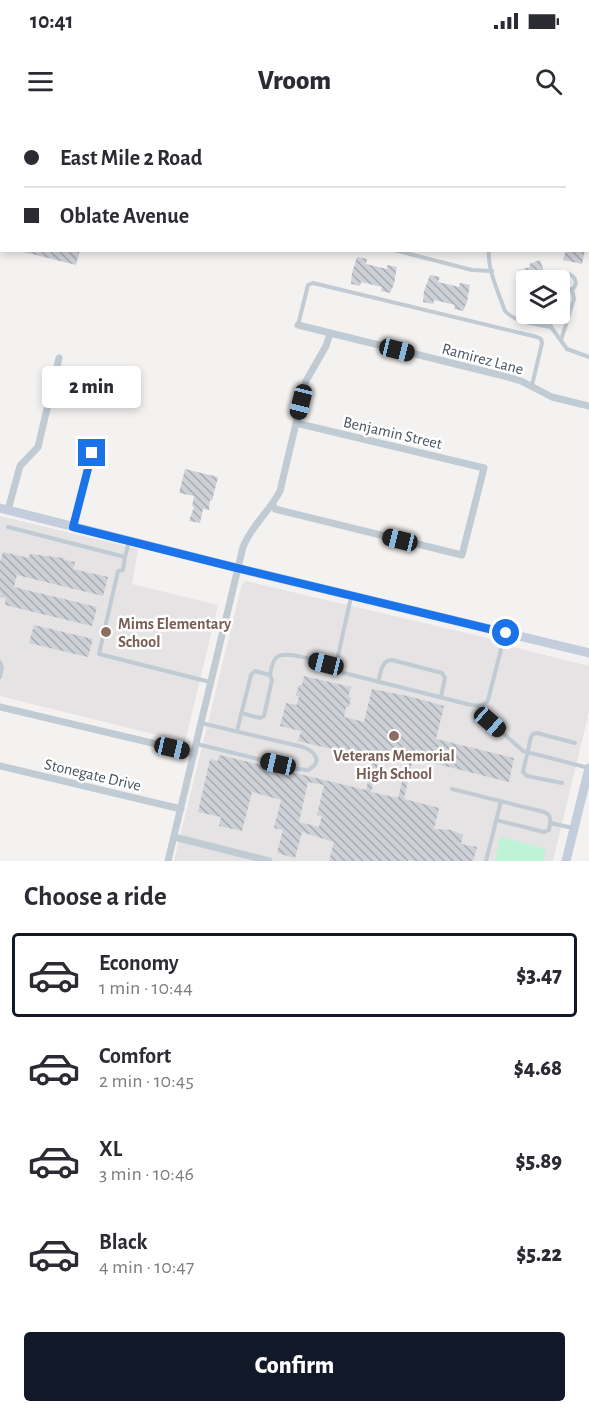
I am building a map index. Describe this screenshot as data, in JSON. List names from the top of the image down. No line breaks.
{"streets":{"street":["Ramirez Lane","Benjamin Street","Stonegate Drive"]},"places":["Mims Elementary School","Veterans Memorial High School"],"page":{"status":"10:41","header":"Vroom","banner":["East Mile 2 Road","Oblate Avenue"],"bubble":"2 min","heading":"Choose a ride","list":[{"name":"Economy","note":"1 min · 10:44","value":"$3.47"},{"name":"Comfort","note":"2 min · 10:45","value":"$4.68"},{"name":"XL","note":"3 min · 10:46","value":"$5.89"},{"name":"Black","note":"4 min · 10:47","value":"$5.22"}],"buttons":"Confirm"}}
